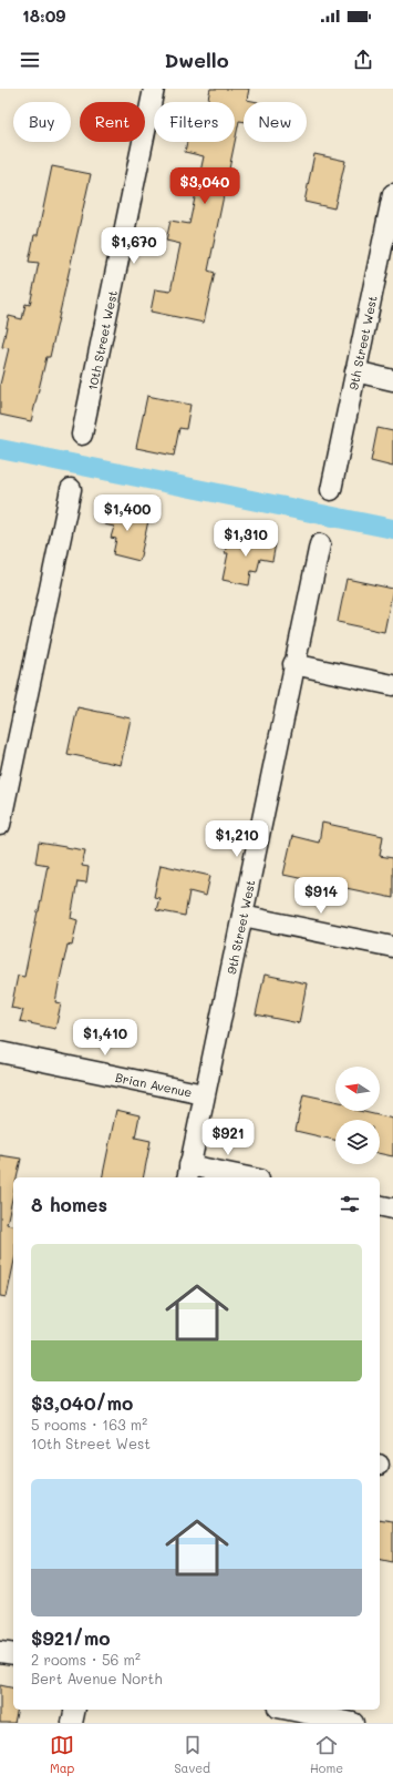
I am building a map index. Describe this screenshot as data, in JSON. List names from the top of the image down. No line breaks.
{"streets":{"street":["10th Street West","9th Street West","Brian Avenue"]},"crossings":[["9th Street West","Brian Avenue"]],"north":"left","page":{"status":"18:09","header":"Dwello","chip":["Buy","Rent","Filters","New"],"price":["$3,040","$1,670","$1,400","$1,310","$1,210","$914","$1,410","$921"],"heading":"8 homes","list":[{"name":"$3,040/mo","note":"5 rooms · 163 m² · 10th Street West"},{"name":"$921/mo","note":"2 rooms · 56 m² · Bert Avenue North"}],"tabs":["Map","Saved","Home"]}}
